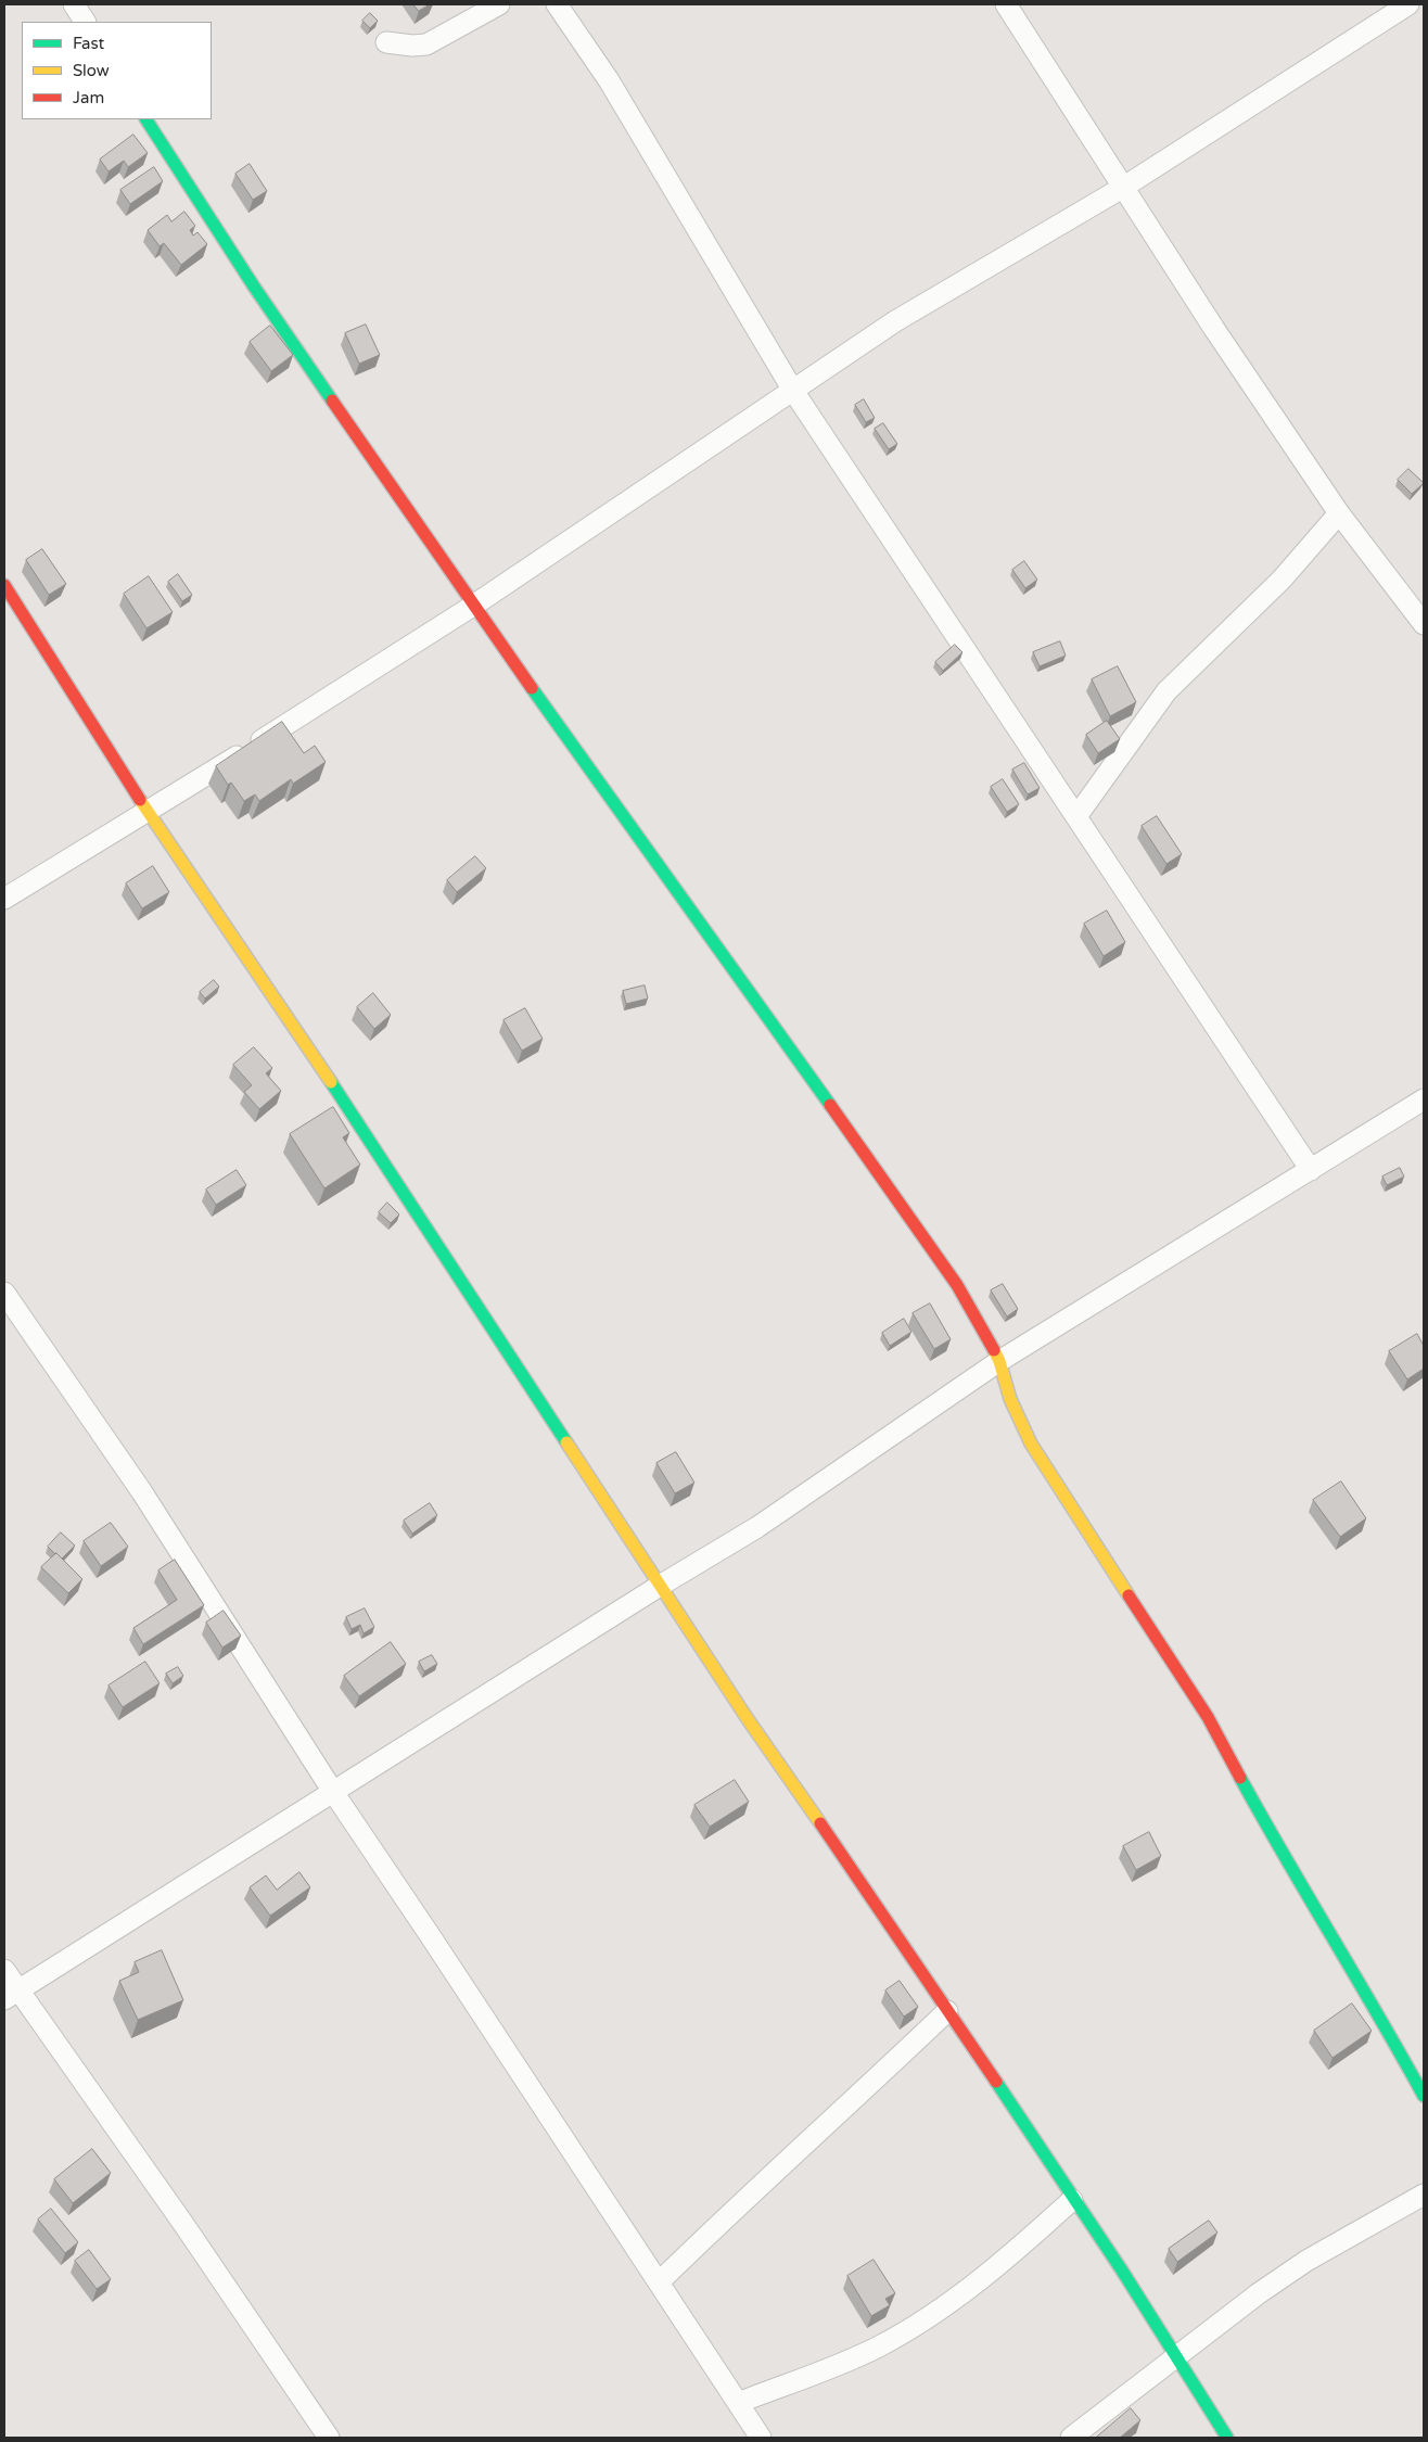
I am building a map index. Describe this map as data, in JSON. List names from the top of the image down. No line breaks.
{"legend":["Fast","Slow","Jam"]}
